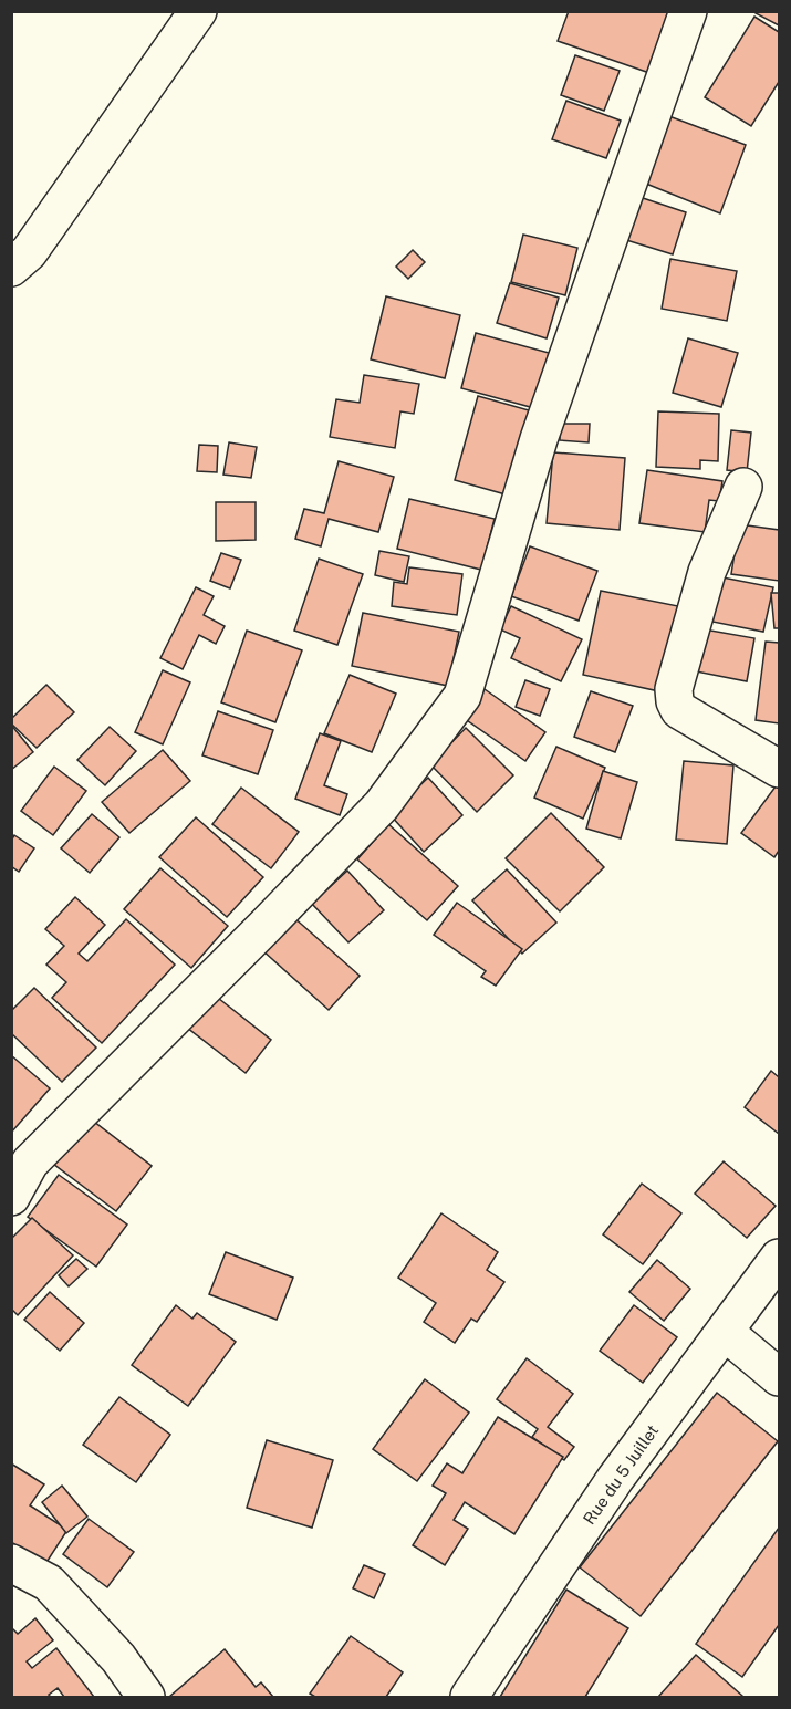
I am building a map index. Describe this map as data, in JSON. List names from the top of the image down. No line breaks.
{"streets":{"street":["Rue du 5 Juillet"]}}
